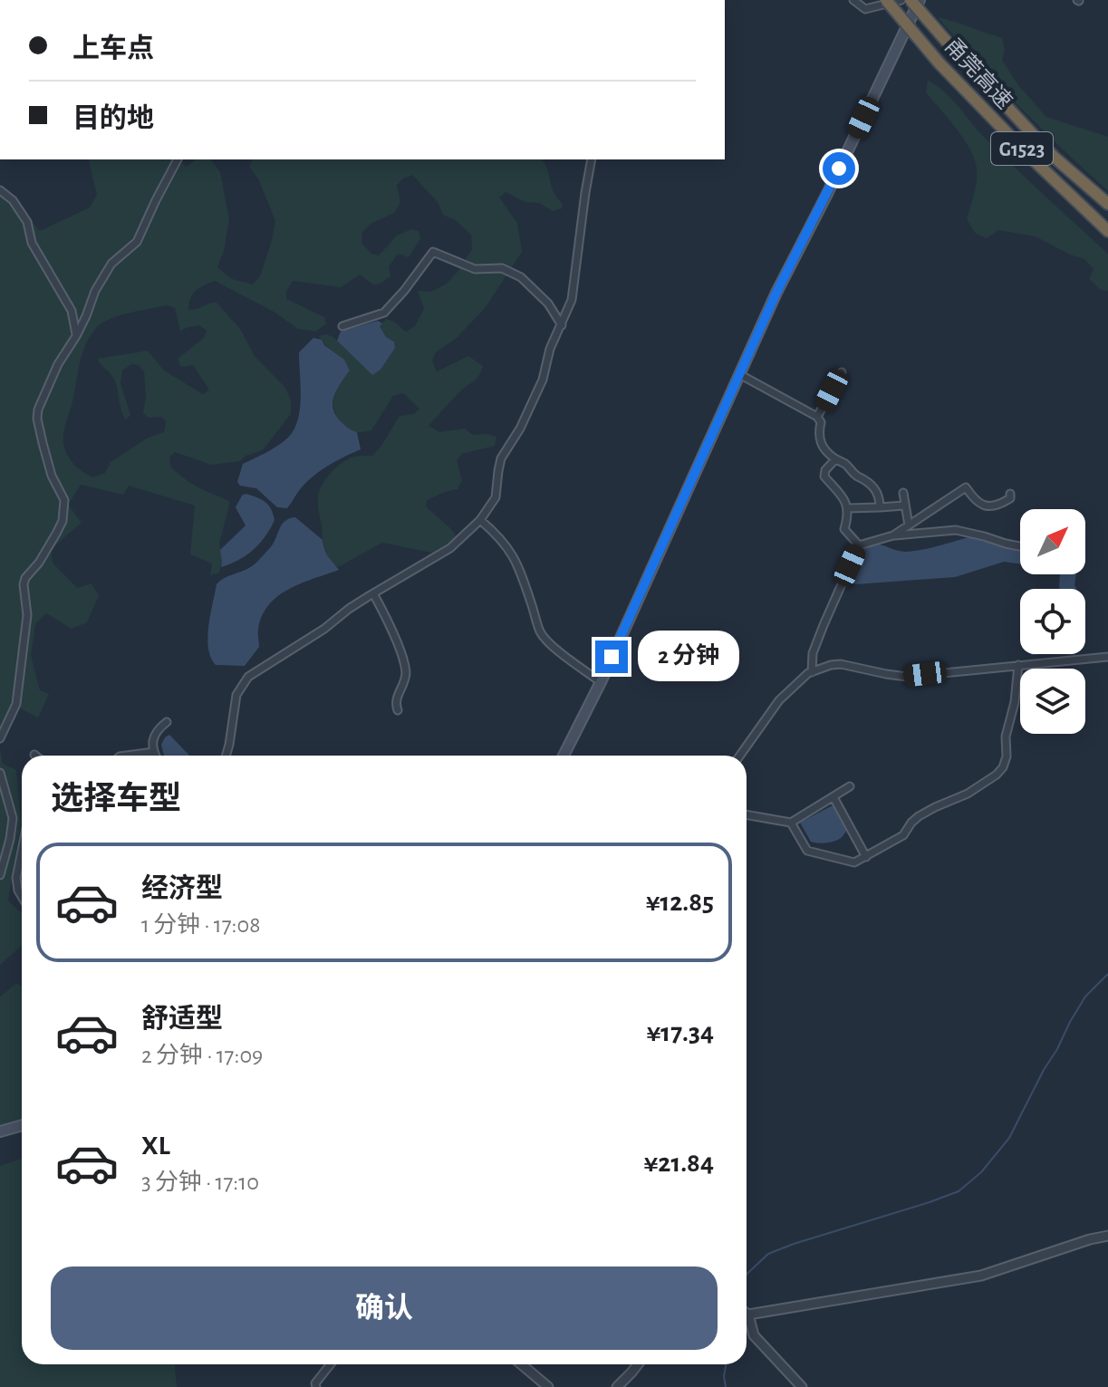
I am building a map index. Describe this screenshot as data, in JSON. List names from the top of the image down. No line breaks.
{"streets":{"highway":["甬莞高速","G1523"]},"north":"top right","page":{"banner":["上车点","目的地"],"bubble":"2 分钟","heading":"选择车型","list":[{"name":"经济型","note":"1 分钟 · 17:08","value":"¥12.85"},{"name":"舒适型","note":"2 分钟 · 17:09","value":"¥17.34"},{"name":"XL","note":"3 分钟 · 17:10","value":"¥21.84"}],"buttons":"确认"}}
